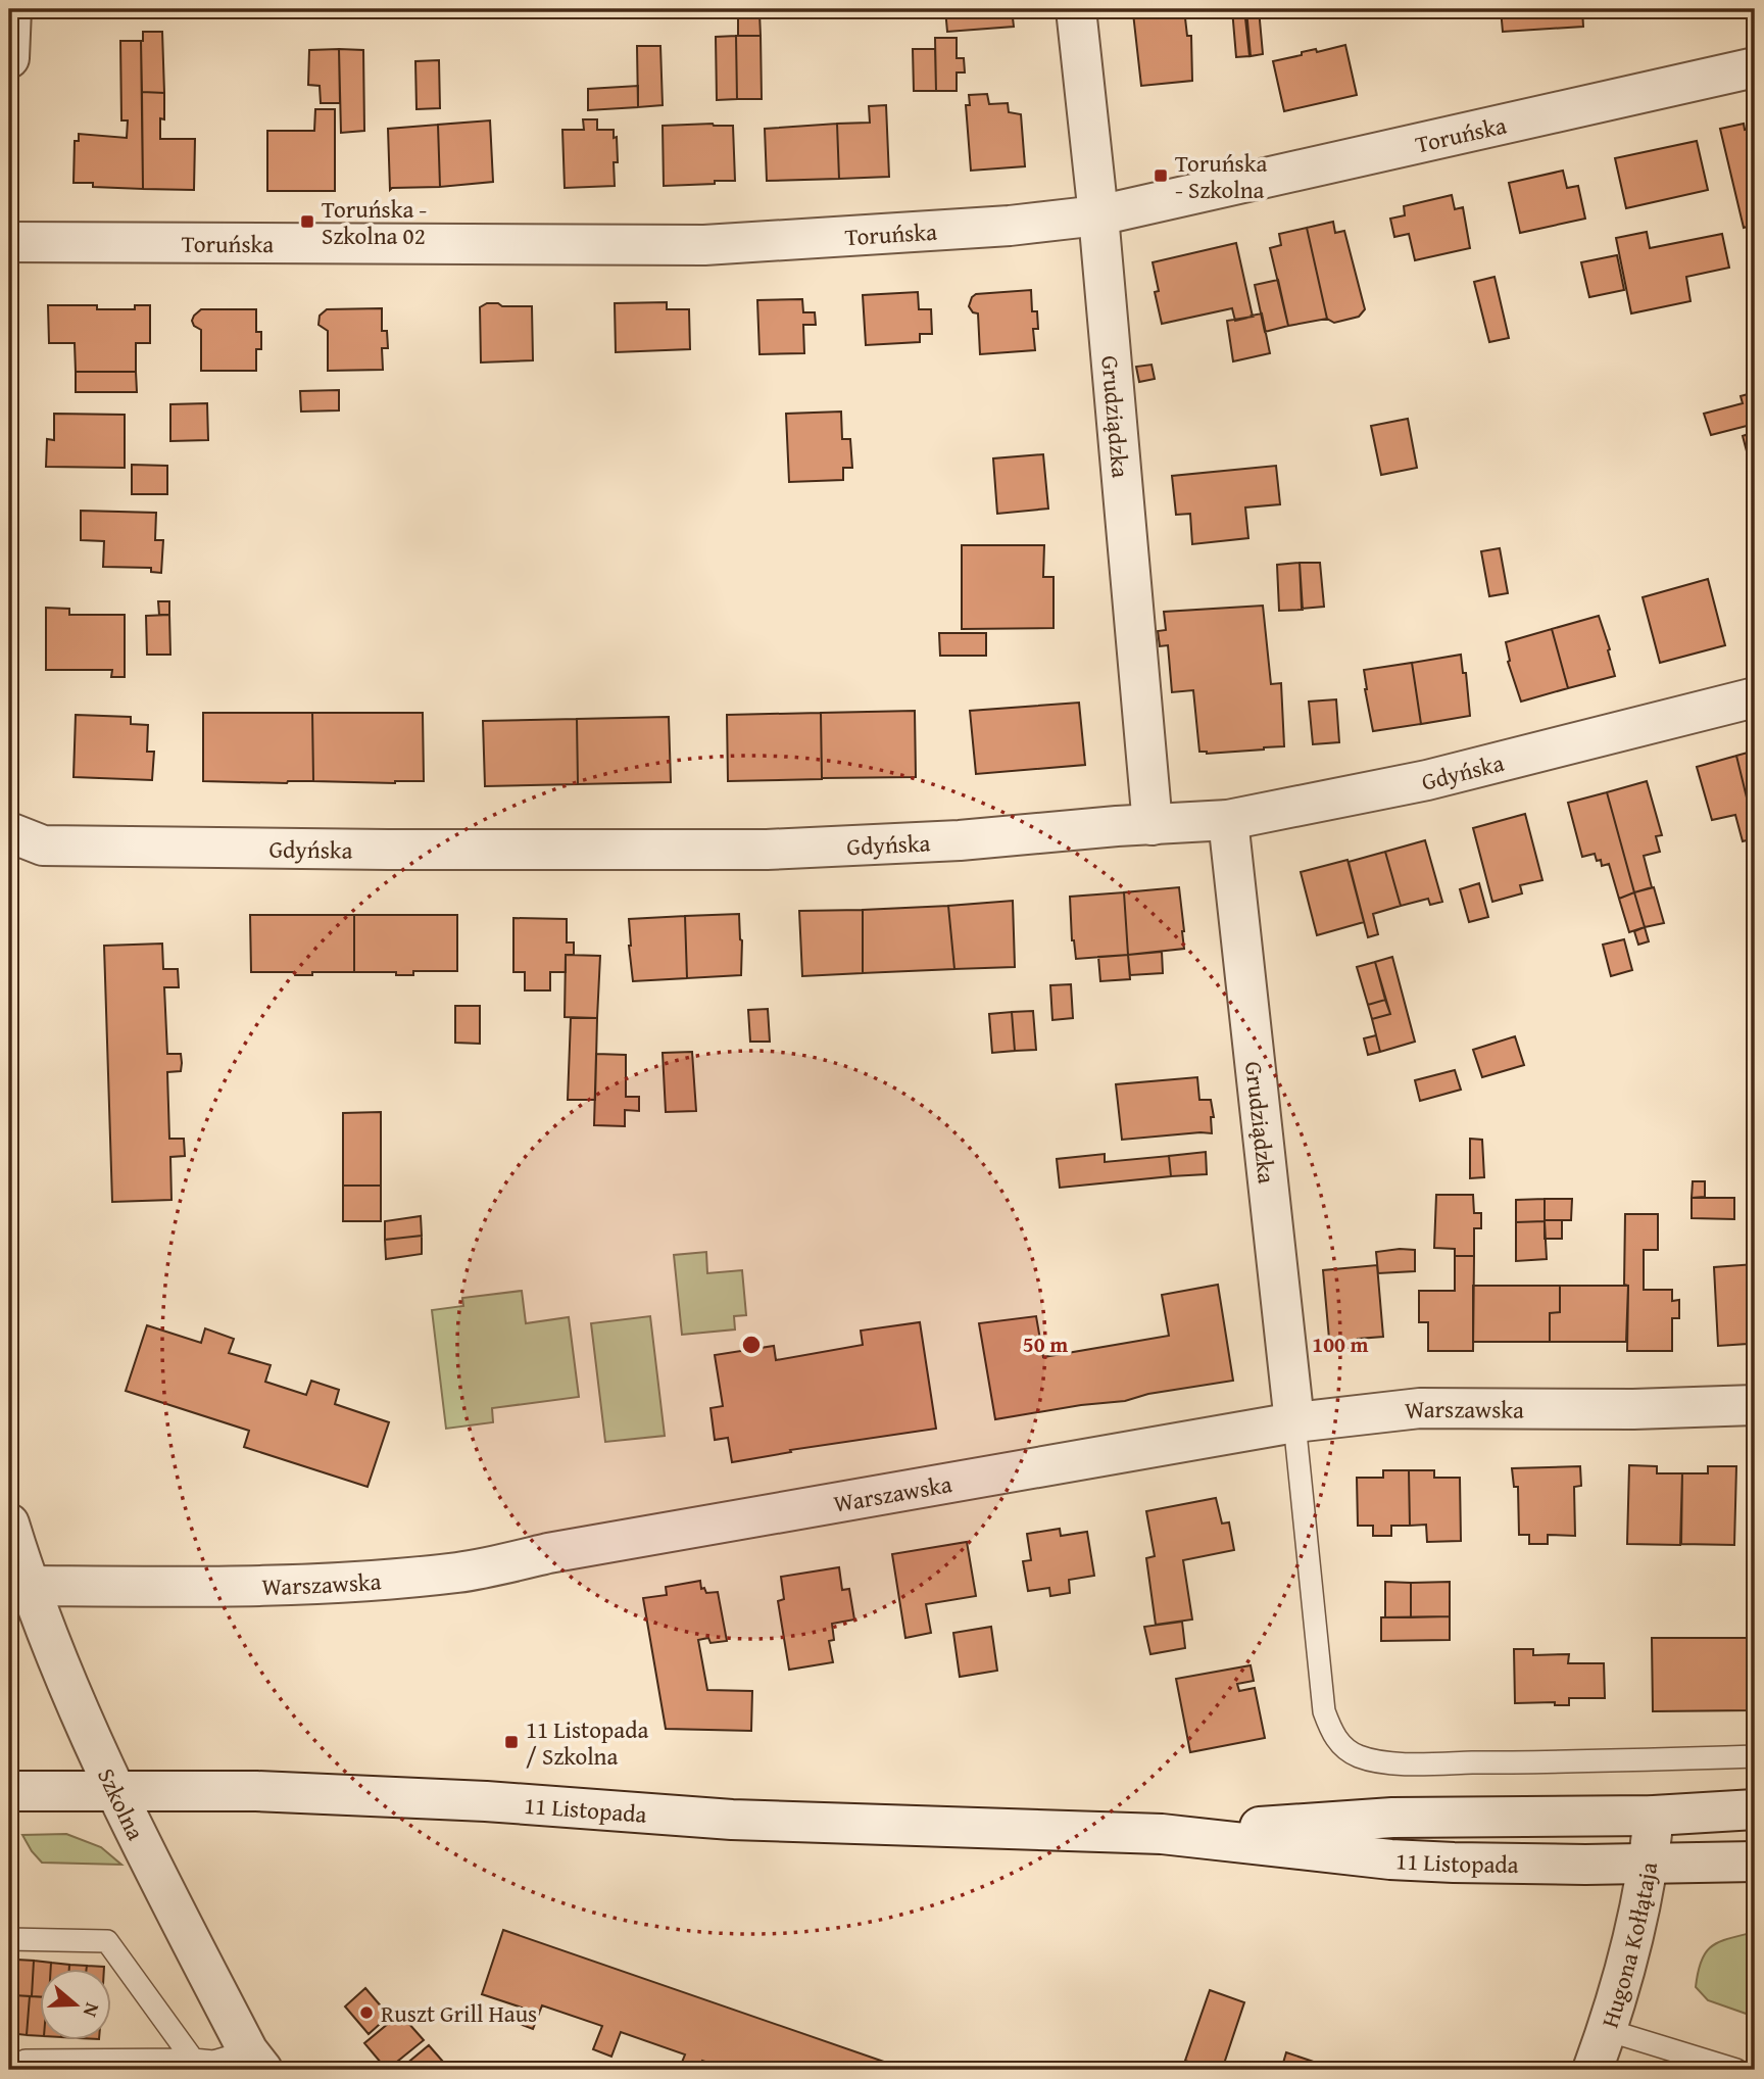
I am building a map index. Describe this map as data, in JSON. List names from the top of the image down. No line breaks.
{"streets":{"street":["Toruńska","Grudziądzka","Gdyńska","Warszawska","Szkolna","11 Listopada","Hugona Kołłątaja"]},"crossings":[["Toruńska","Grudziądzka"],["Grudziądzka","Gdyńska"],["Grudziądzka","Warszawska"],["Warszawska","Szkolna"],["Szkolna","11 Listopada"],["11 Listopada","Hugona Kołłątaja"]],"places":{"transit":["Toruńska - Szkolna","Toruńska - Szkolna 02","11 Listopada / Szkolna"],"other":["Ruszt Grill Haus"]},"north":"right","rings":["50 m","100 m"]}
